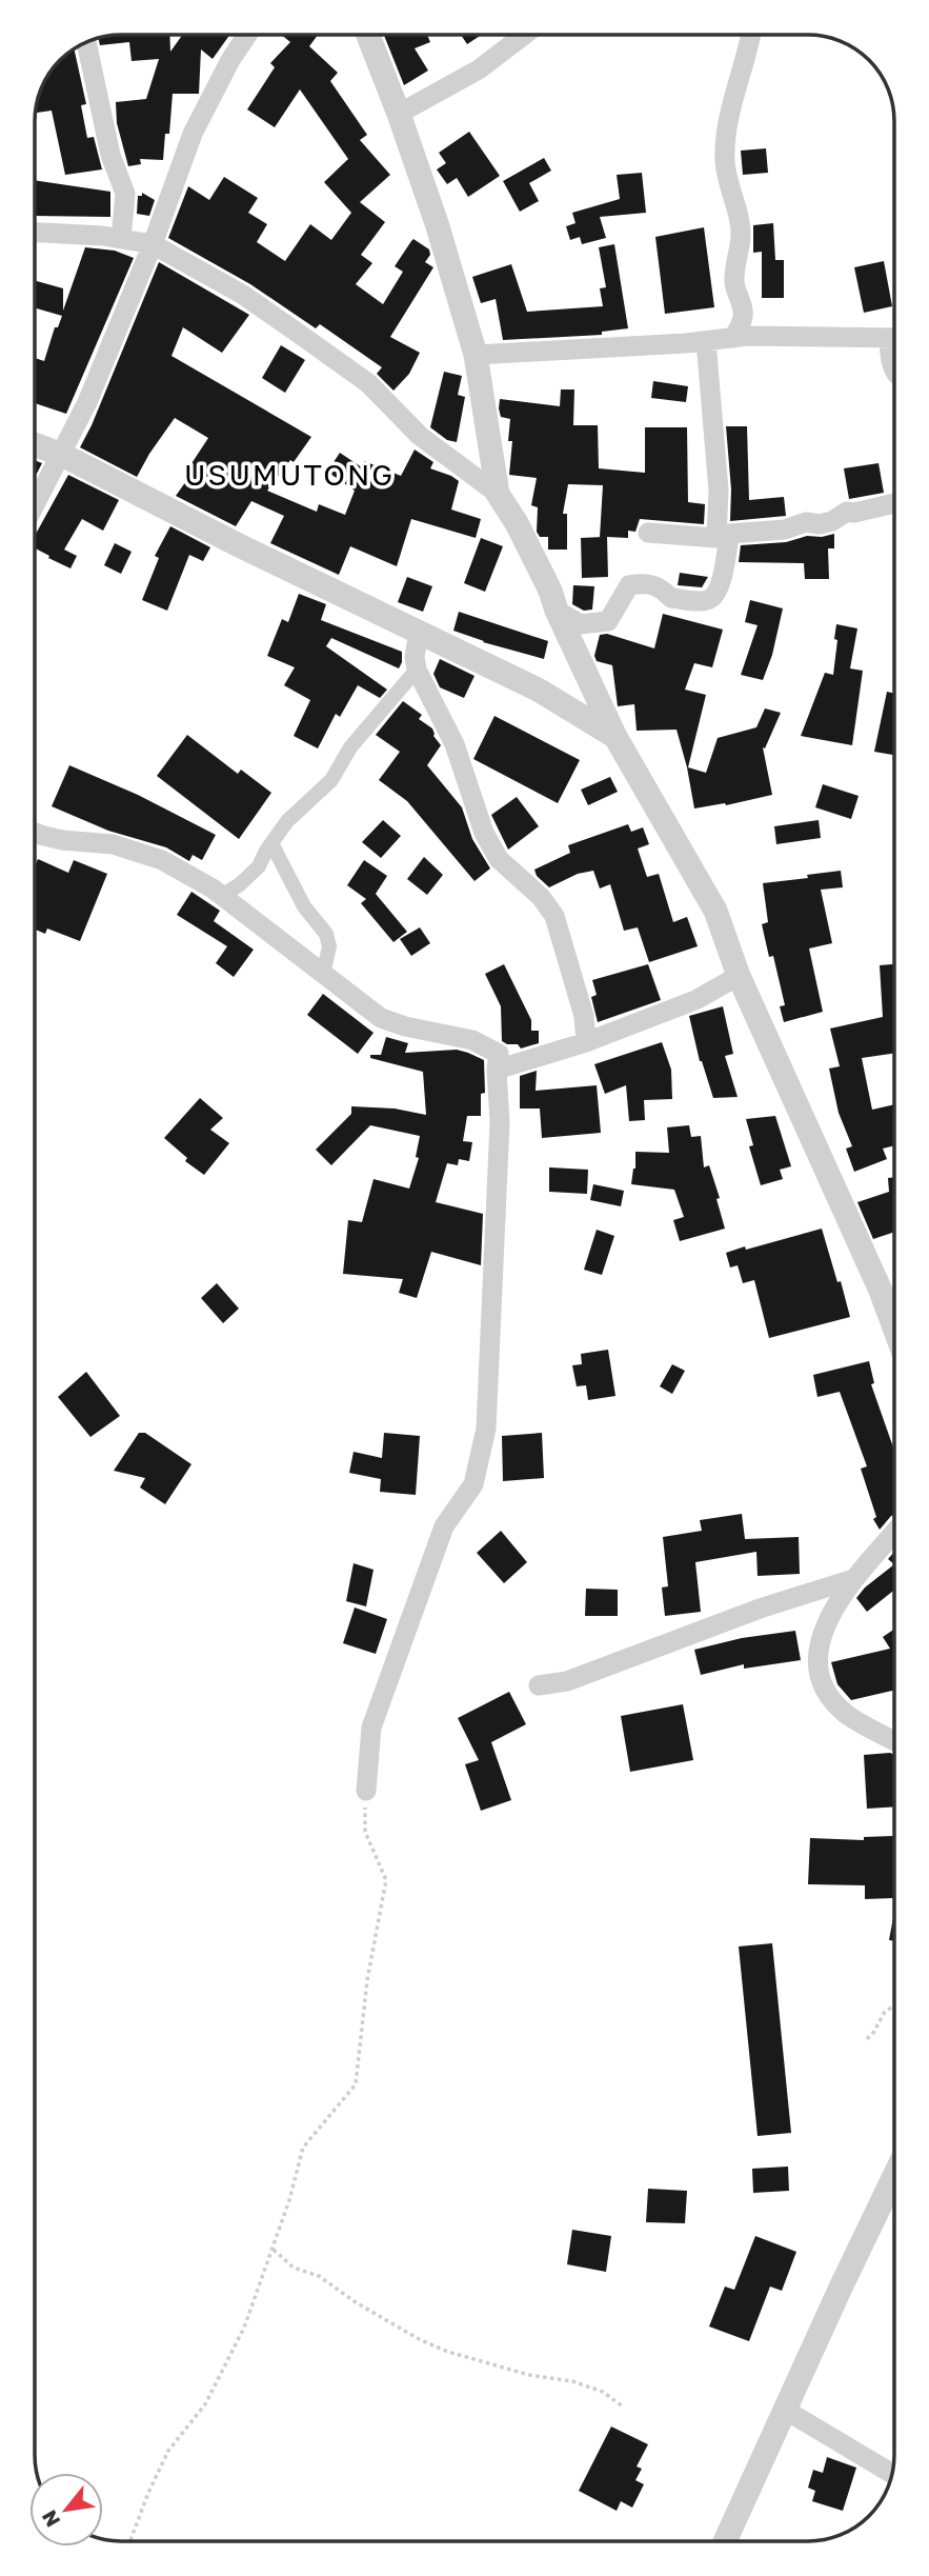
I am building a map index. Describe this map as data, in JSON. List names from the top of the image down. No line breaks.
{"districts":["USUMUTONG"],"north":"bottom left"}
